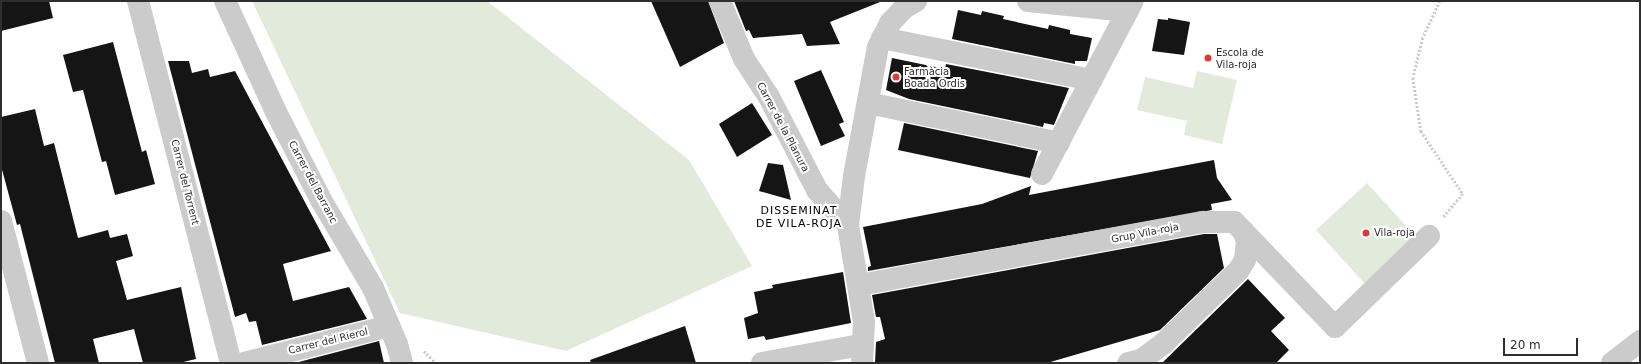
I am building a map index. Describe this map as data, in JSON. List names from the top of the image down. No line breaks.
{"streets":{"street":["Carrer de la Planura","Carrer del Torrent","Carrer del Barranc","Grup Vila-roja","Carrer del Rierol"]},"crossings":[["Carrer del Barranc","Carrer del Rierol"]],"districts":["DISSEMINAT DE VILA-ROJA"],"places":["Escola de Vila-roja","Farmàcia Boada Ordis","Vila-roja"],"scale_bar":"20 m"}
